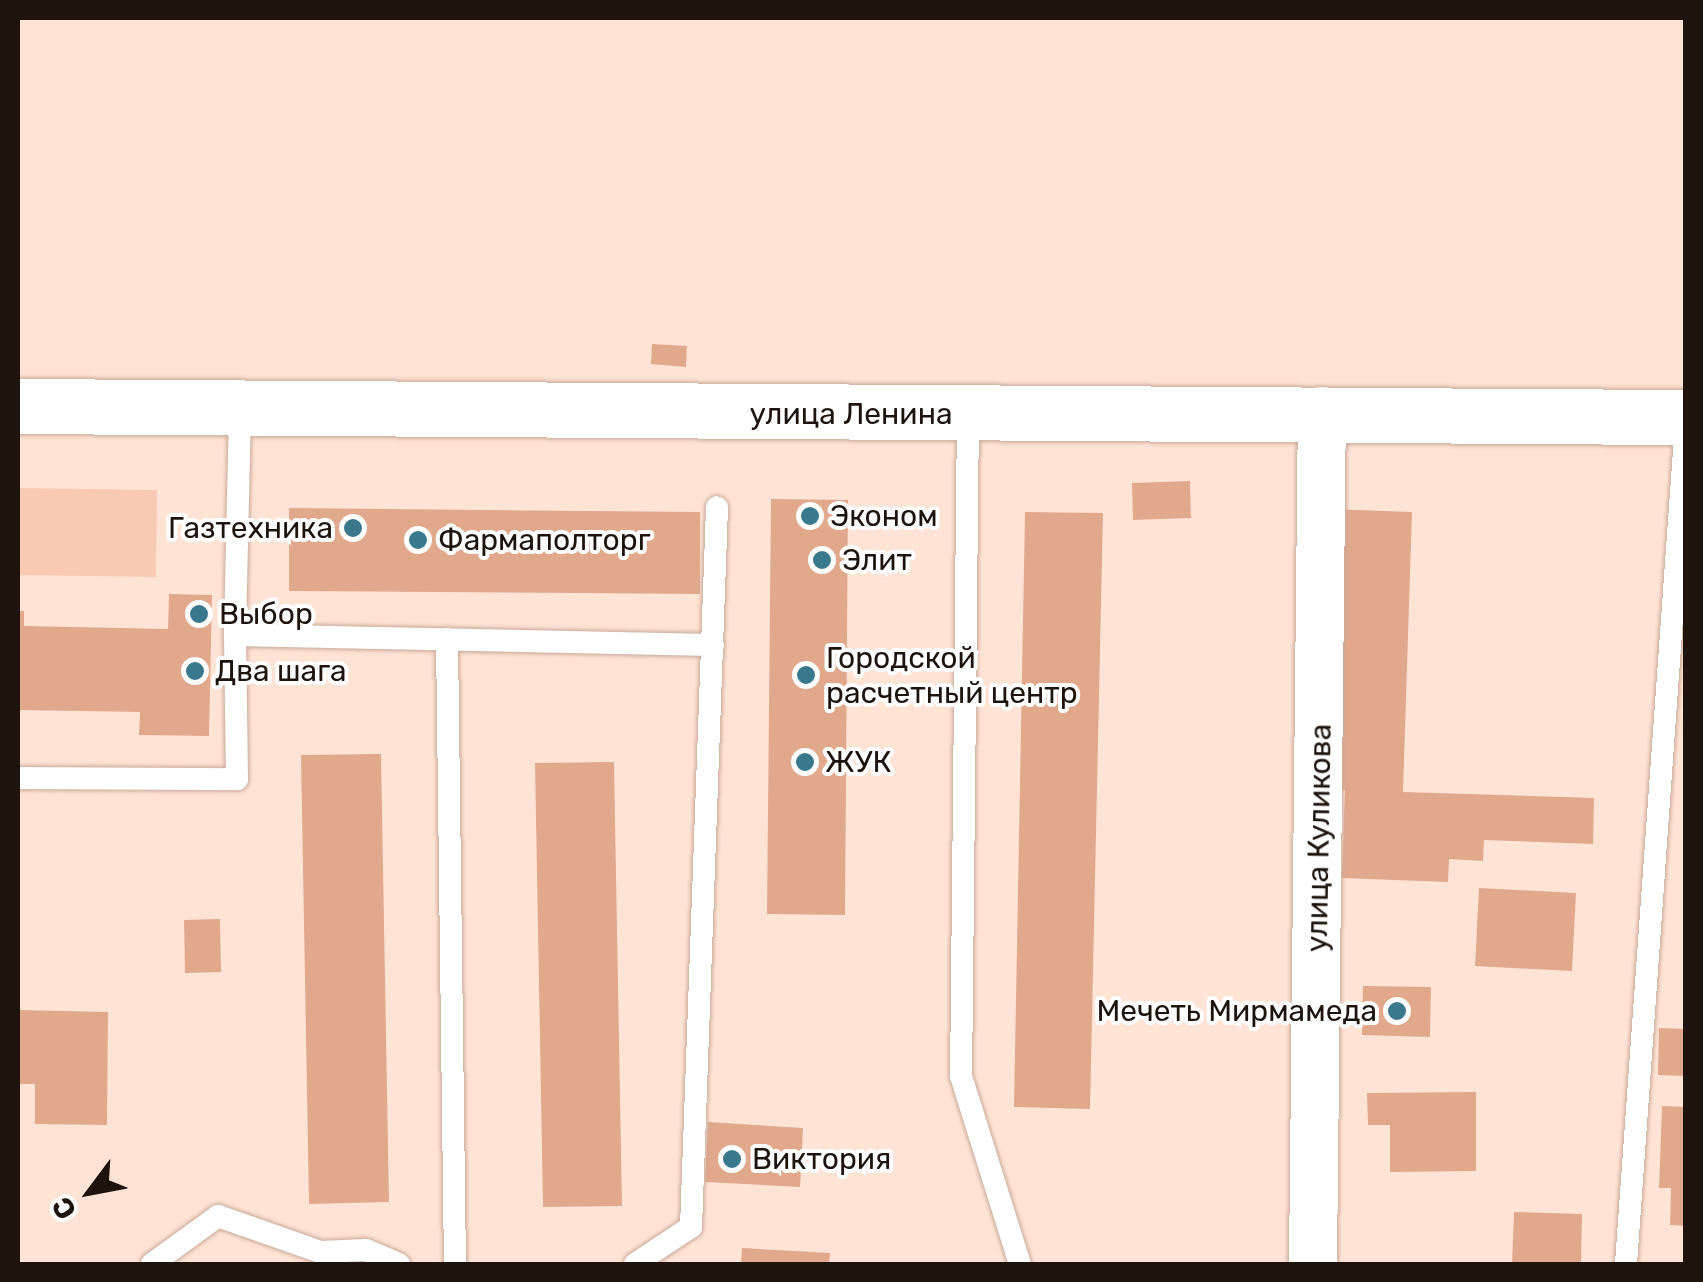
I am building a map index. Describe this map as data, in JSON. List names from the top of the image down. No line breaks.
{"streets":{"street":["улица Ленина","улица Куликова"]},"crossings":[["улица Ленина","улица Куликова"]],"places":["Эконом","Газтехника","Фармаполторг","Элит","Выбор","Два шага","Городской расчетный центр","ЖУК","Мечеть Мирмамеда","Виктория"],"north":"bottom left"}
